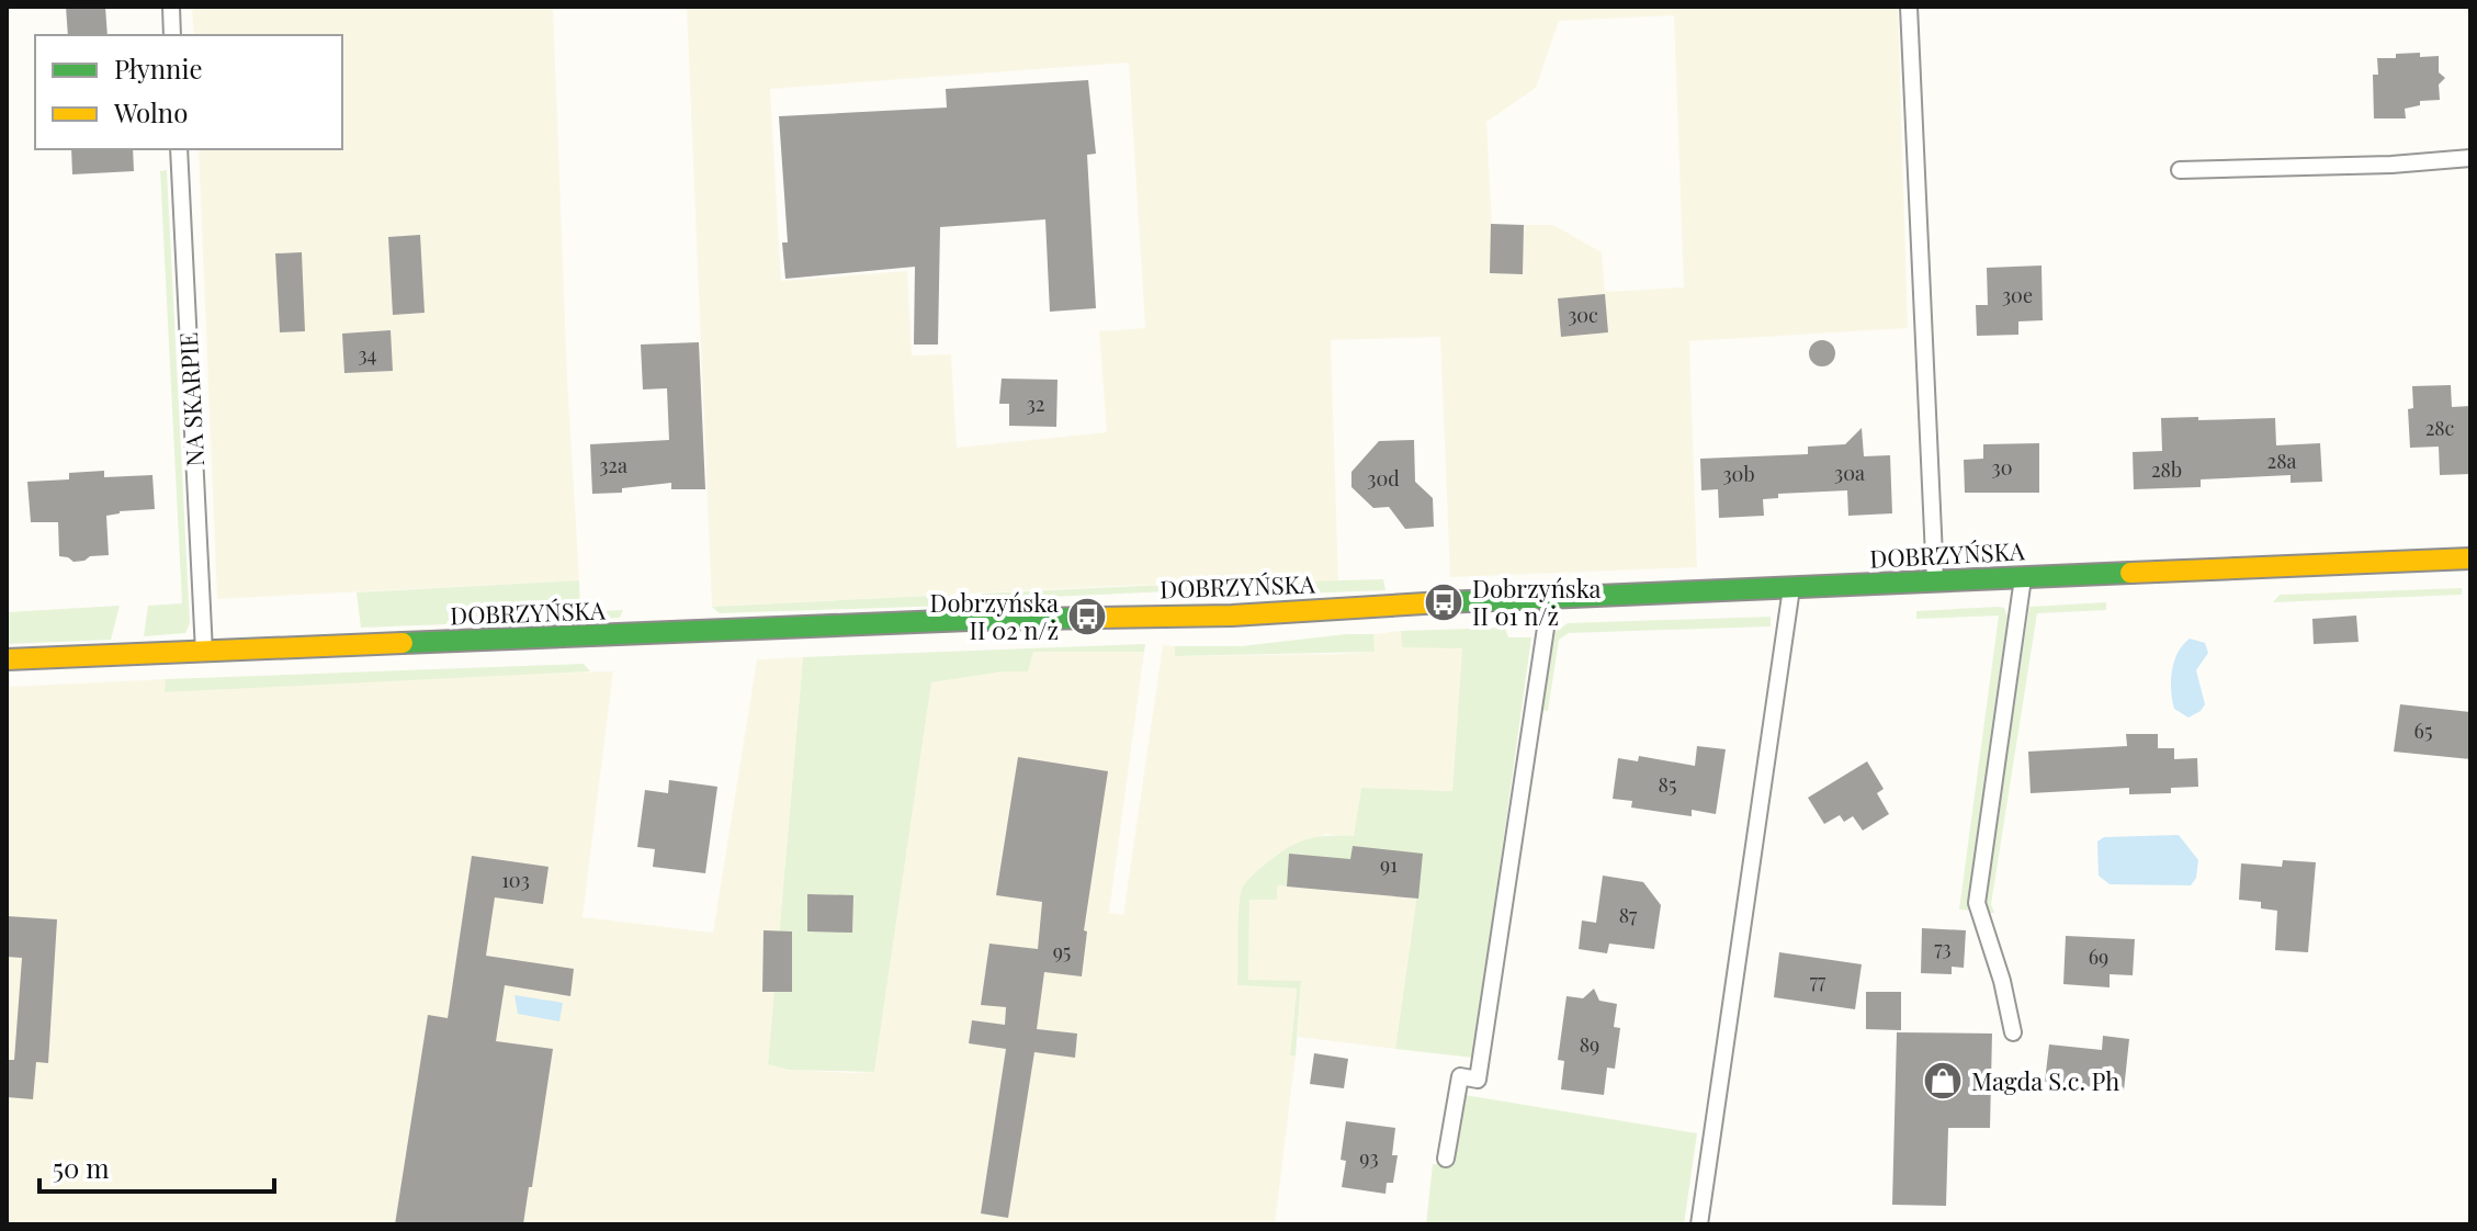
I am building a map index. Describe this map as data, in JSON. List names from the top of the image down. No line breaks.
{"streets":{"street":["DOBRZYŃSKA"],"lane":["NA SKARPIE"]},"crossings":[["NA SKARPIE","DOBRZYŃSKA"]],"places":{"bus stop":["Dobrzyńska II 01 n/ż","Dobrzyńska II 02 n/ż"],"shop":["Magda S.c. Ph"]},"house_numbers":["30e","30c","34","32","28c","28a","32a","30","28b","30a","30b","30d","65","85","91","103","87","73","95","69","77","89","93"],"legend":["Płynnie","Wolno"],"scale_bar":"50 m"}
